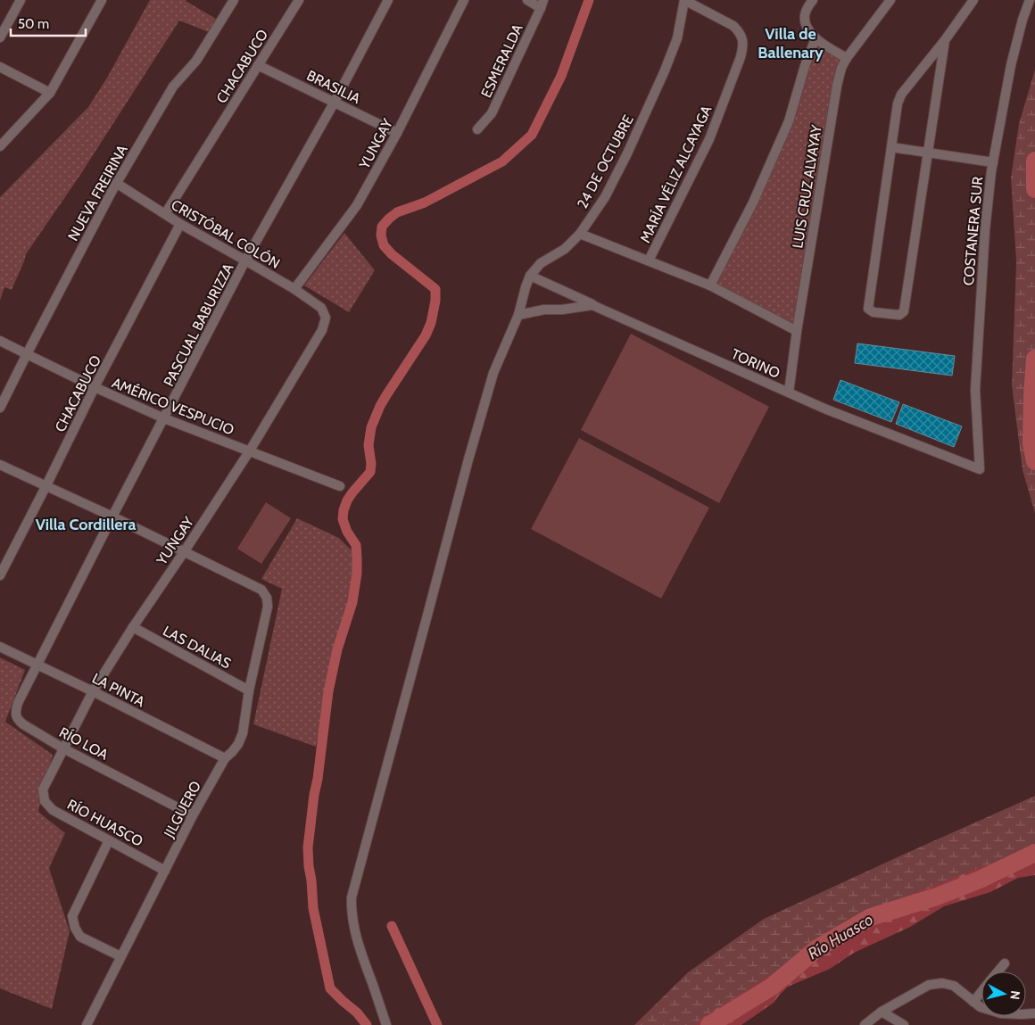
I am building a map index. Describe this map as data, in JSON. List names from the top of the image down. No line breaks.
{"streets":{"street":["ESMERALDA","CHACABUCO","BRASILIA","YUNGAY","24 DE OCTUBRE","MARÍA VÉLIZ ALCAYAGA","LUIS CRUZ ALVAYAY","NUEVA FREIRINA","COSTANERA SUR","CRISTÓBAL COLÓN","PASCUAL BABURIZZA","TORINO","AMÉRICO VESPUCIO","LAS DALIAS","LA PINTA","RÍO LOA","JILGUERO","RÍO HUASCO"]},"crossings":[["CHACABUCO","BRASILIA"],["CHACABUCO","CRISTÓBAL COLÓN"],["CHACABUCO","AMÉRICO VESPUCIO"],["BRASILIA","YUNGAY"],["BRASILIA","PASCUAL BABURIZZA"],["YUNGAY","CRISTÓBAL COLÓN"],["YUNGAY","AMÉRICO VESPUCIO"],["YUNGAY","LAS DALIAS"],["YUNGAY","LA PINTA"],["YUNGAY","RÍO LOA"],["YUNGAY","JILGUERO"],["YUNGAY","RÍO HUASCO"],["24 DE OCTUBRE","MARÍA VÉLIZ ALCAYAGA"],["24 DE OCTUBRE","TORINO"],["LUIS CRUZ ALVAYAY","TORINO"],["NUEVA FREIRINA","CRISTÓBAL COLÓN"],["NUEVA FREIRINA","AMÉRICO VESPUCIO"],["COSTANERA SUR","TORINO"],["CRISTÓBAL COLÓN","PASCUAL BABURIZZA"],["PASCUAL BABURIZZA","AMÉRICO VESPUCIO"],["PASCUAL BABURIZZA","LA PINTA"],["PASCUAL BABURIZZA","RÍO LOA"],["LAS DALIAS","JILGUERO"],["LA PINTA","RÍO LOA"],["LA PINTA","JILGUERO"],["RÍO LOA","JILGUERO"],["JILGUERO","RÍO HUASCO"]],"districts":["Villa de Ballenary","Villa Cordillera"],"water":["Río Huasco"],"scale_bar":"50 m","north":"right"}
